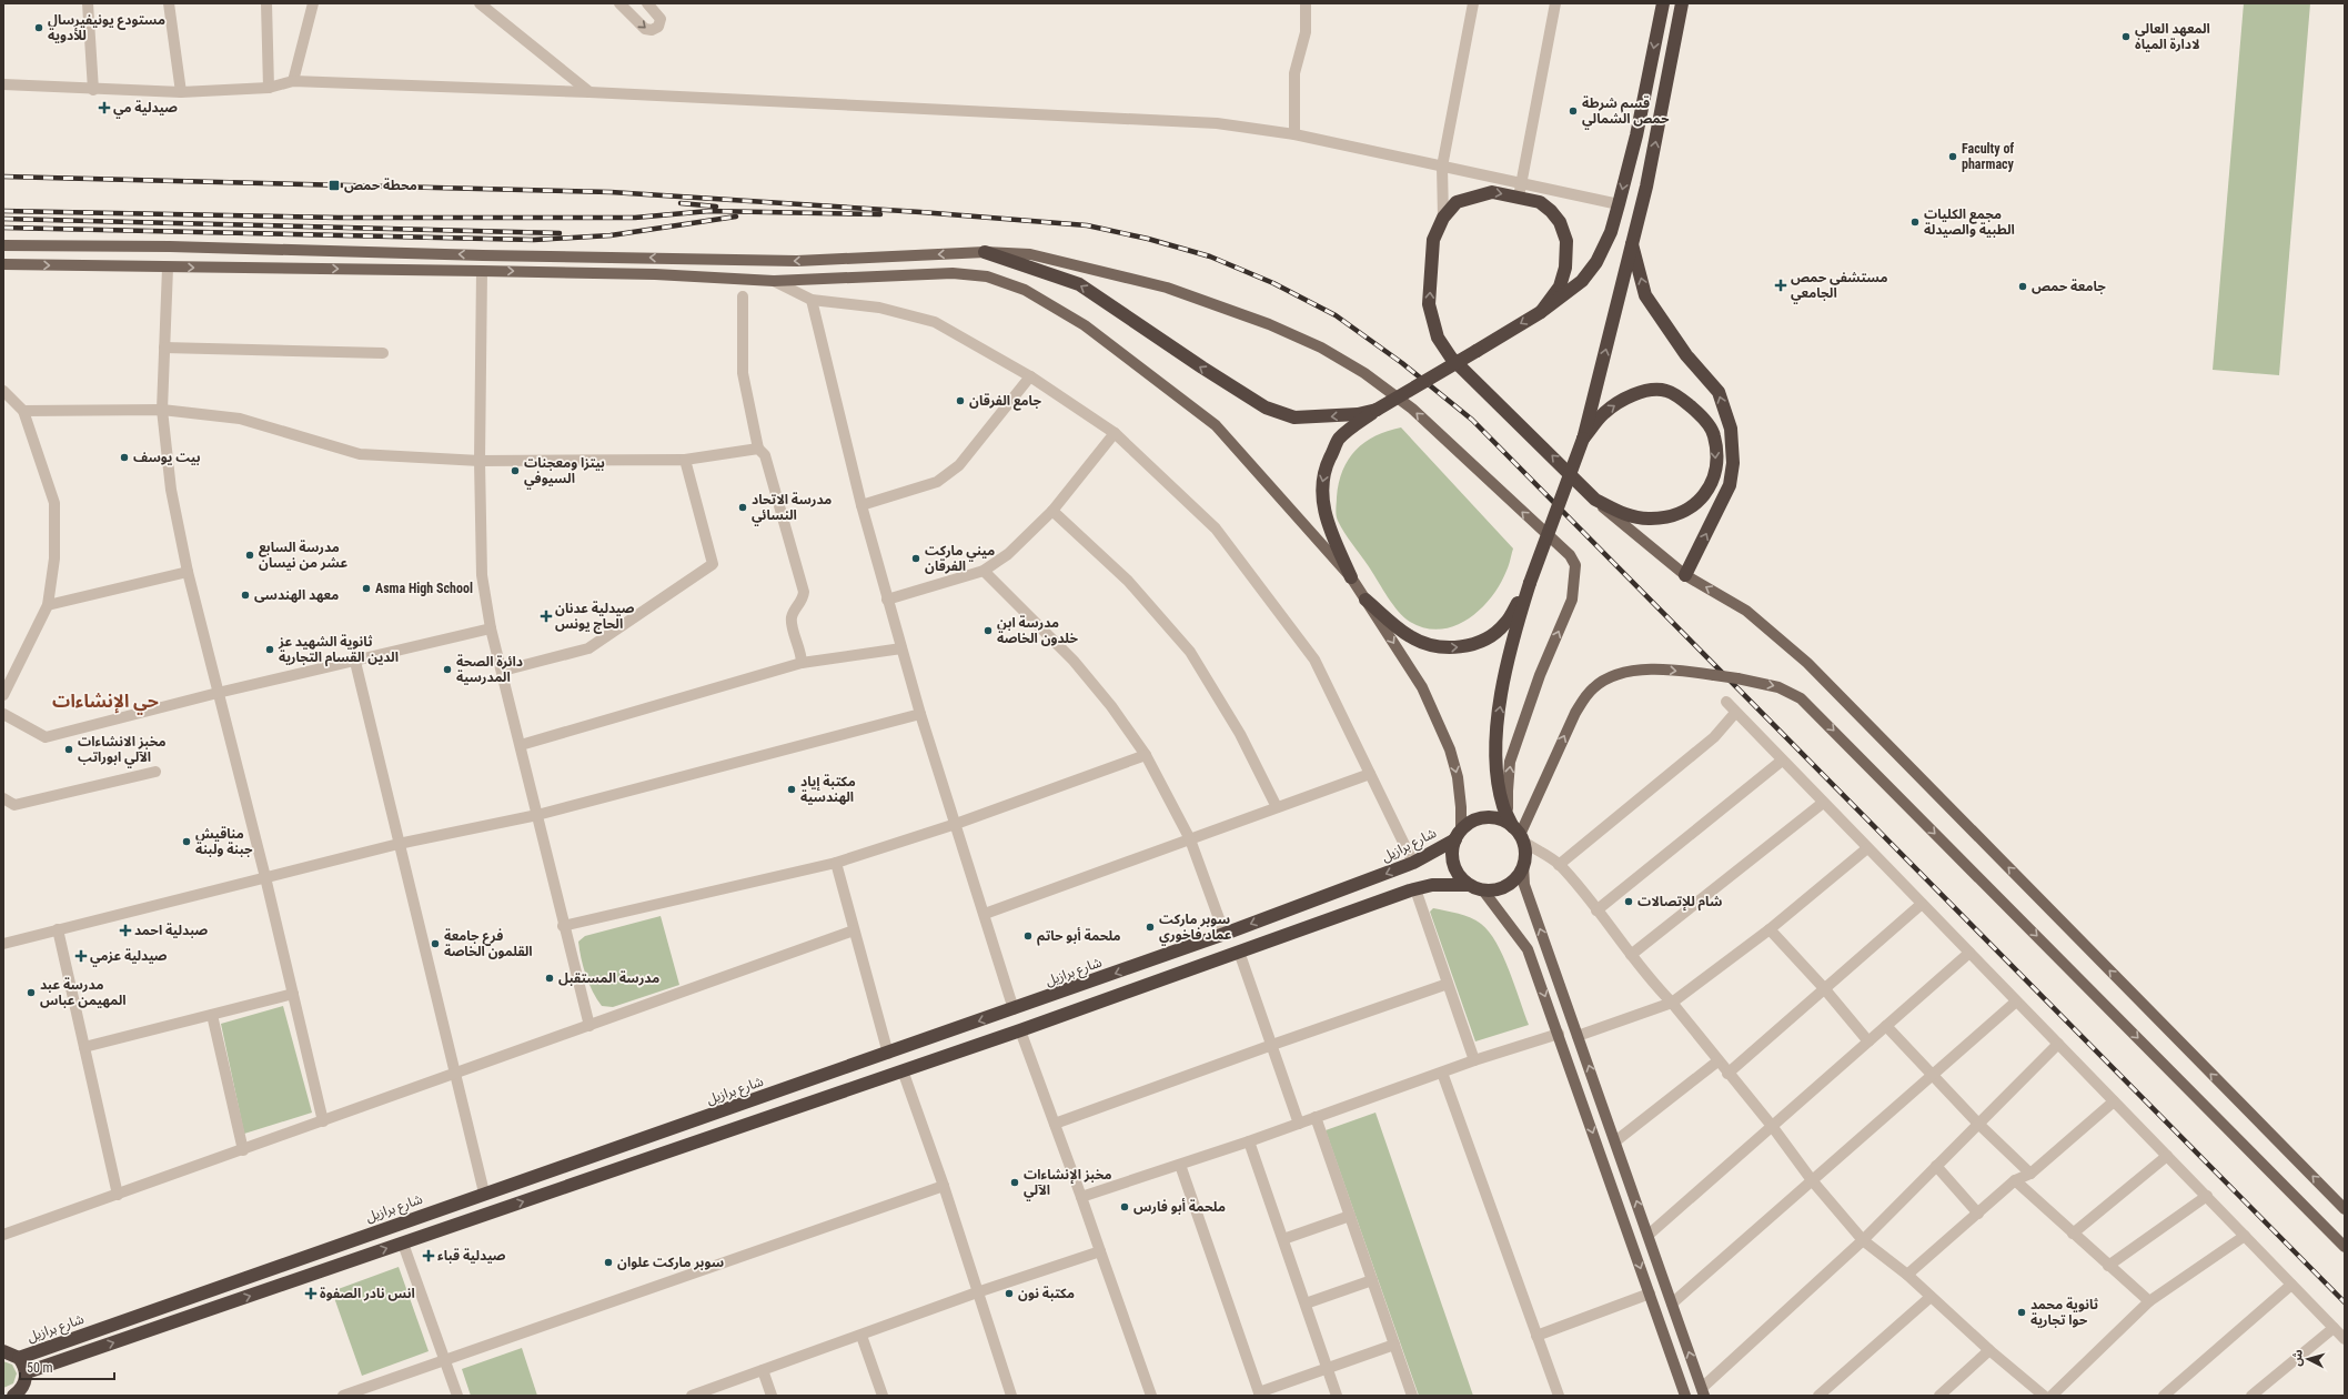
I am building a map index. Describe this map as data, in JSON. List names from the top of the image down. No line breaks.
{"streets":{"highway":["شارع برازيل"]},"districts":["حي الإنشاءات"],"places":{"other":["مستودع يونيفيرسال للأدوية","المعهد العالي لادارة المياه","قسم شرطة حمص الشمالي","Faculty of pharmacy","مجمع الكليات الطبية والصيدلة","جامعة حمص","جامع الفرقان","بيت يوسف","بيتزا ومعجنات السيوفي","مدرسة الاتحاد النسائي","مدرسة السابع عشر من نيسان","ميني ماركت الفرقان","Asma High School","معهد الهندسى","مدرسة ابن خلدون الخاصة","ثانوية الشهيد عز الدين القسام التجارية","دائرة الصحة المدرسية","مخبز الانشاءات الآلي ابوراتب","مكتبة إياد الهندسية","مناقيش جبنة ولبنة","شام للإتصالات","سوبر ماركت عماد فاخوري","ملحمة أبو حاتم","فرع جامعة القلمون الخاصة","مدرسة المستقبل","مدرسة عبد المهيمن عباس","مخبز الإنشاءات الآلي","ملحمة أبو فارس","سوبر ماركت علوان","مكتبة نون","ثانوية محمد حوا تجارية"],"health":["صيدلية مي","مستشفى حمص الجامعي","صيدلية عدنان الحاج يونس","صبدلية احمد","صيدلية عزمي","صيدلية قباء","انس نادر الصفوة"],"transit":["محطة حمص"]},"scale_bar":"50 m","north":"left"}
